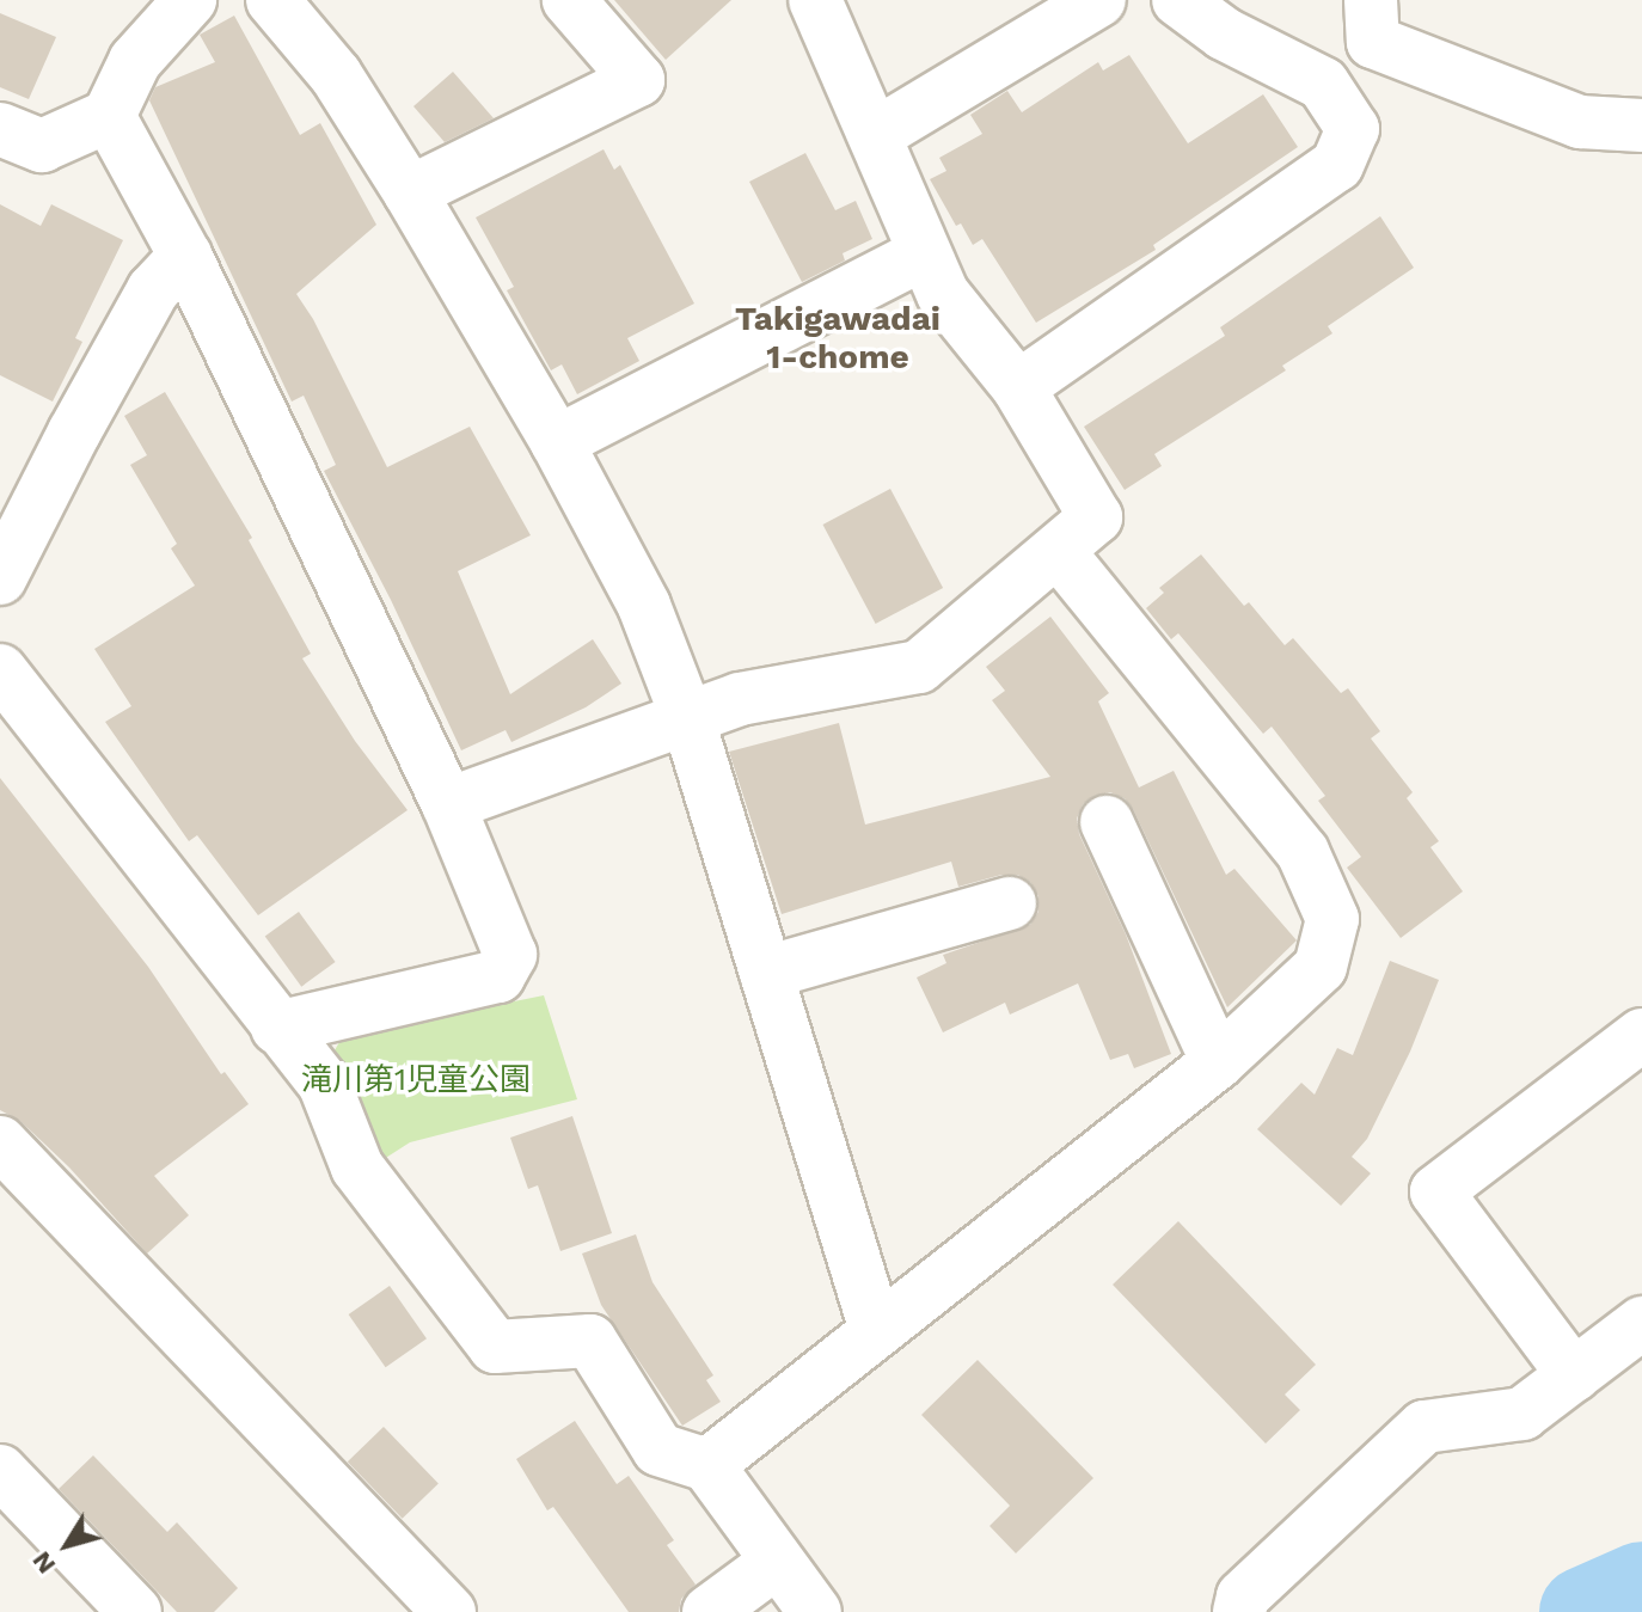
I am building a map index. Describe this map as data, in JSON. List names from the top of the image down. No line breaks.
{"districts":["Takigawadai 1-chome"],"parks":["滝川第1児童公園"],"north":"bottom left"}
